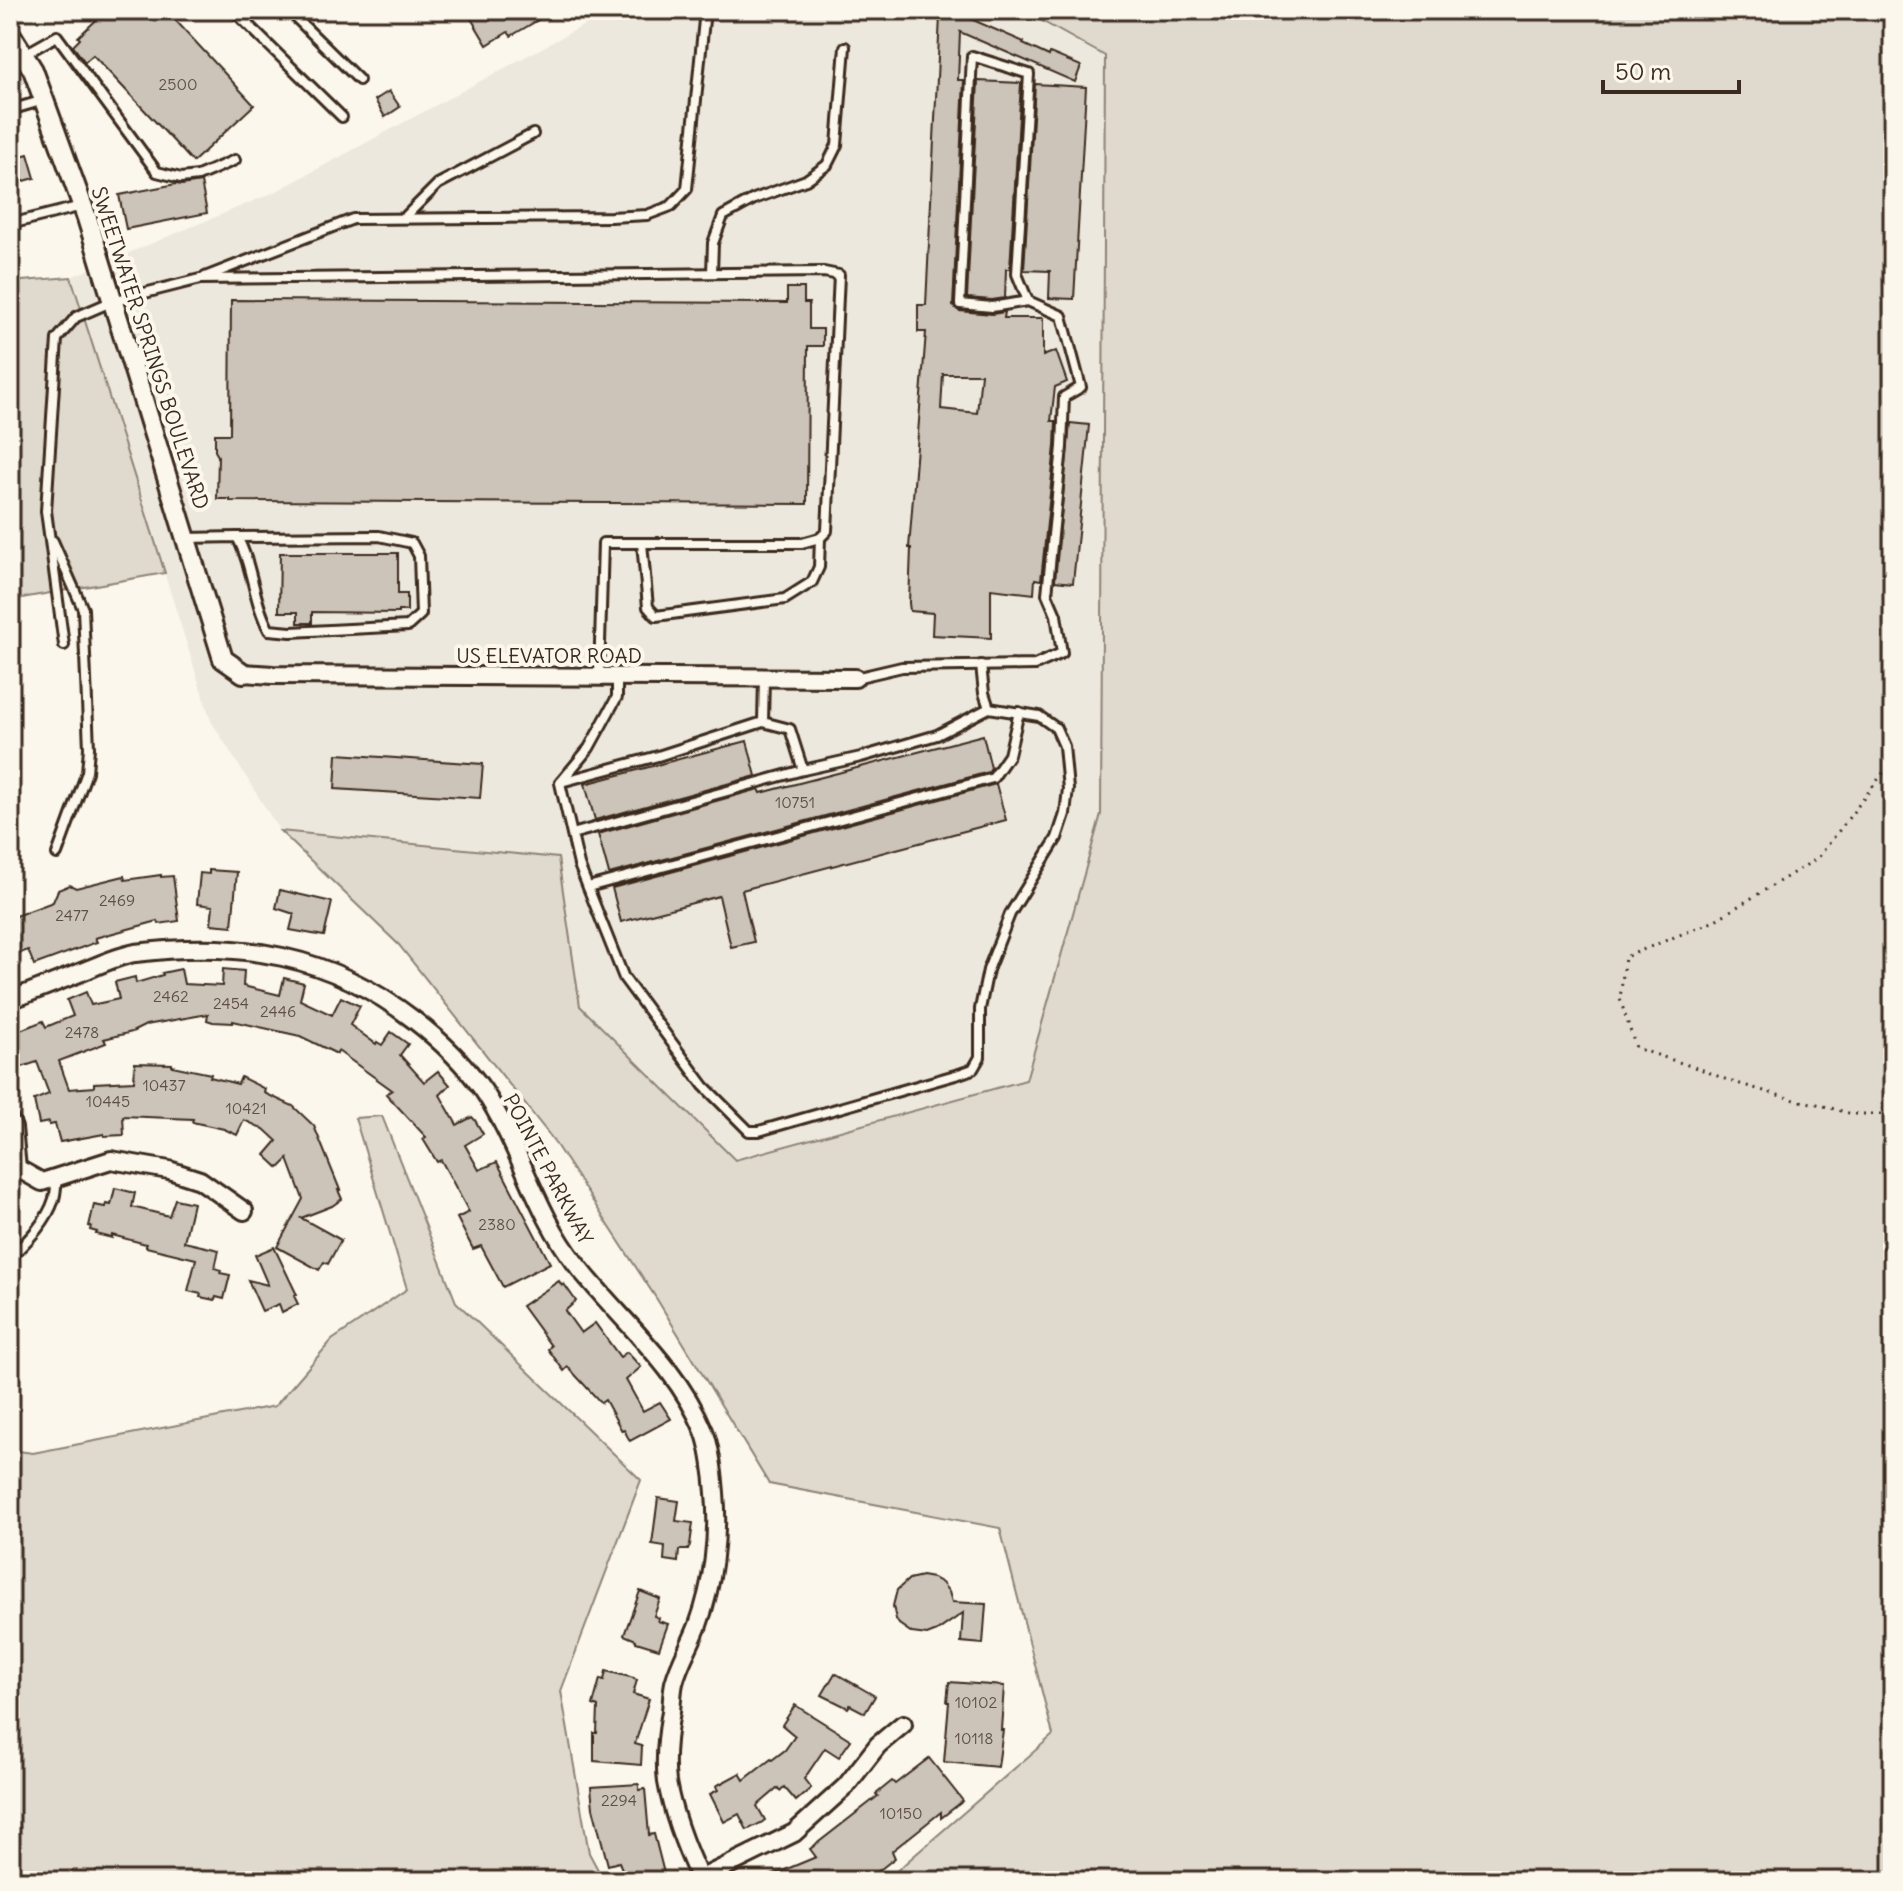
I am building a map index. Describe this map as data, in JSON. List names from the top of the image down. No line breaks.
{"streets":{"street":["SWEETWATER SPRINGS BOULEVARD","US ELEVATOR ROAD","POINTE PARKWAY"]},"crossings":[["SWEETWATER SPRINGS BOULEVARD","US ELEVATOR ROAD"]],"house_numbers":["2500","10751","2469","2477","2462","2454","2446","2478","10437","10445","10421","2380","10102","10118","2294","10150"],"scale_bar":"50 m"}
